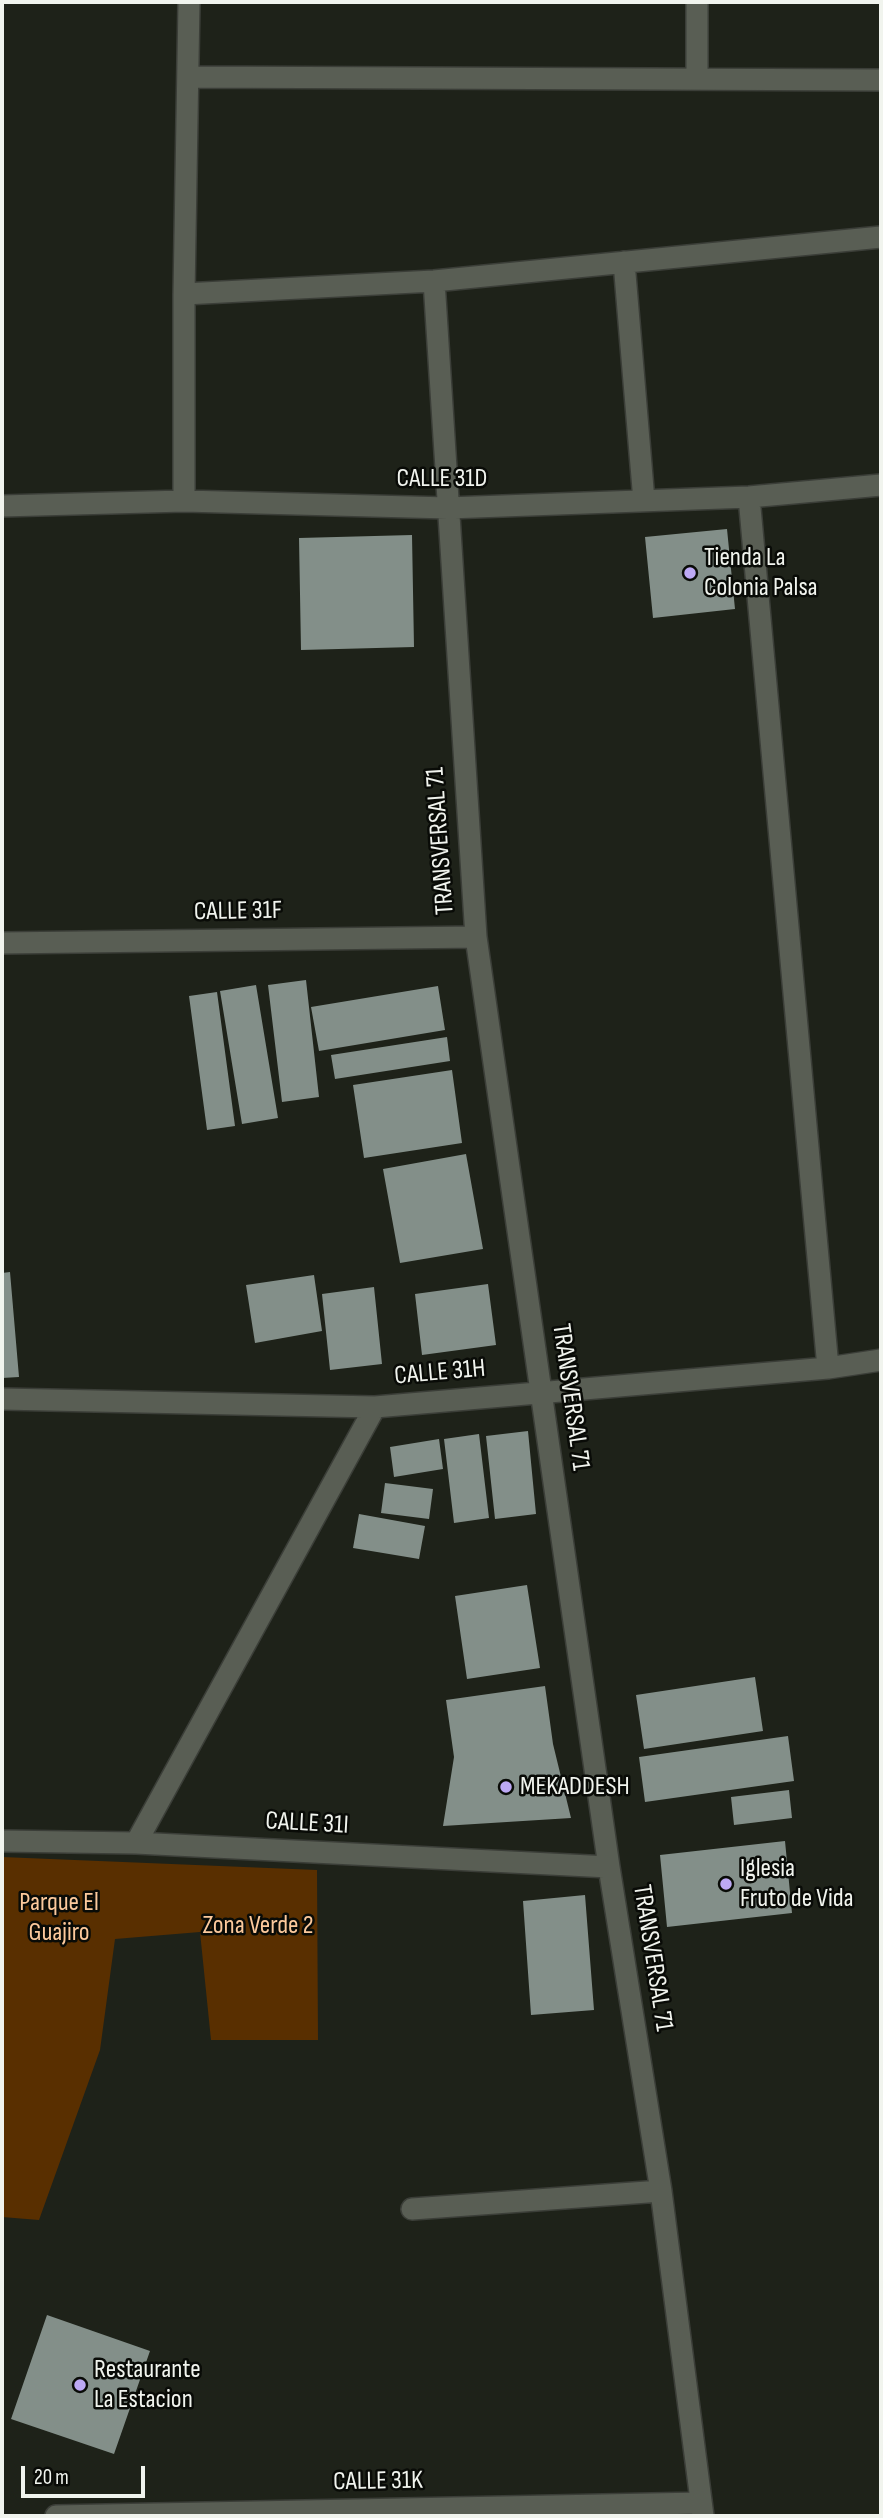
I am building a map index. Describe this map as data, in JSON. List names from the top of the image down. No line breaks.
{"streets":{"street":["CALLE 31D","TRANSVERSAL 71","CALLE 31F","CALLE 31H","CALLE 31I","CALLE 31K"]},"crossings":[["CALLE 31D","TRANSVERSAL 71"],["TRANSVERSAL 71","CALLE 31F"],["TRANSVERSAL 71","CALLE 31H"],["TRANSVERSAL 71","CALLE 31I"],["TRANSVERSAL 71","CALLE 31K"]],"parks":["Parque El Guajiro","Zona Verde 2"],"places":["Tienda La Colonia Palsa","MEKADDESH","Iglesia Fruto de Vida","Restaurante La Estacion"],"scale_bar":"20 m"}
